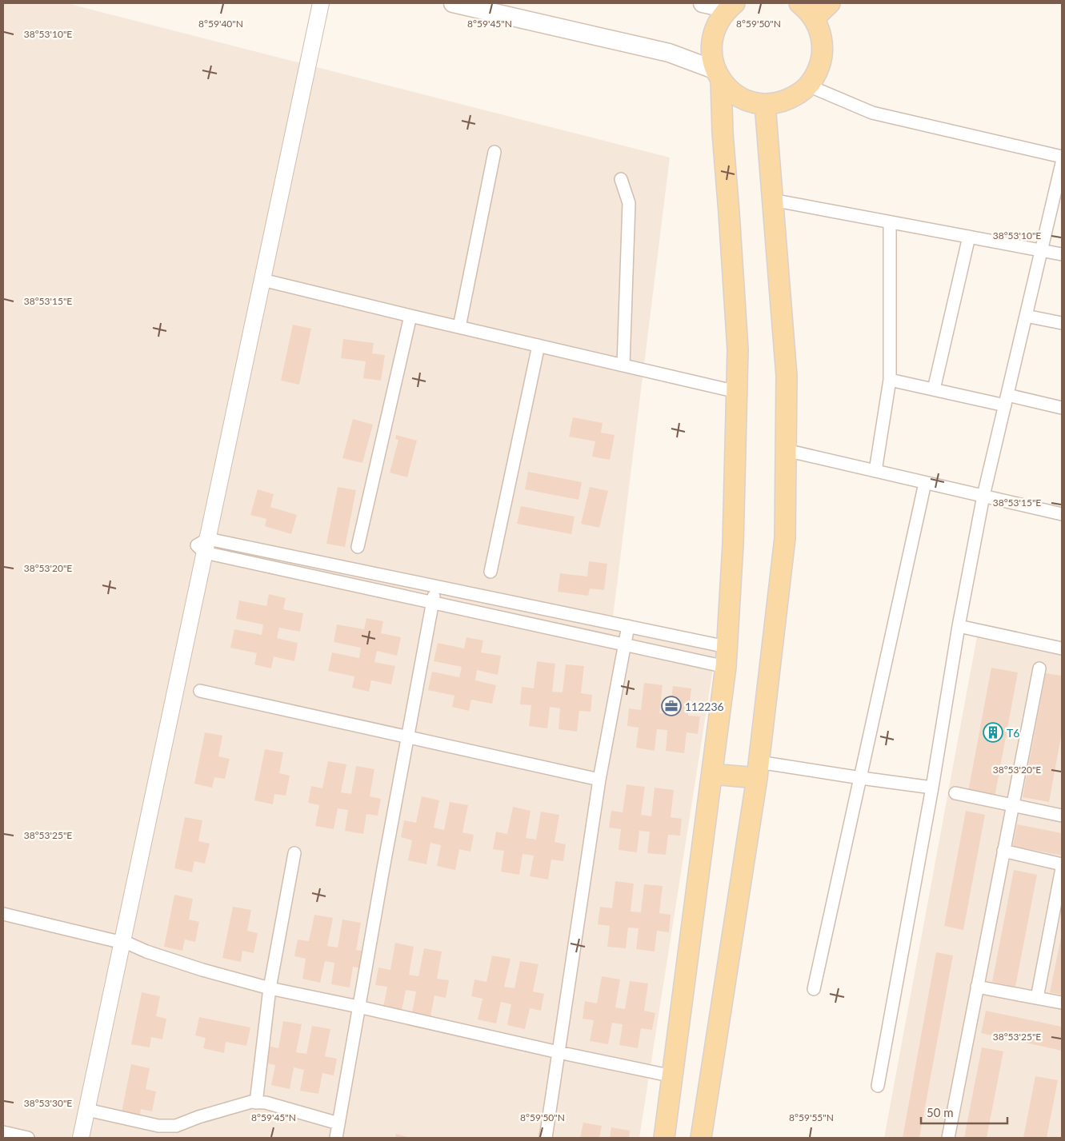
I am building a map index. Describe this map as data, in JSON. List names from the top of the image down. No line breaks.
{"places":{"office":["112236"],"building":["T6"]},"scale_bar":"50 m","coordinates":["8°59'40\"N","8°59'50\"N","8°59'45\"N","38°53'10\"E","38°53'15\"E","38°53'20\"E","38°53'25\"E","38°53'30\"E","8°59'55\"N"]}
